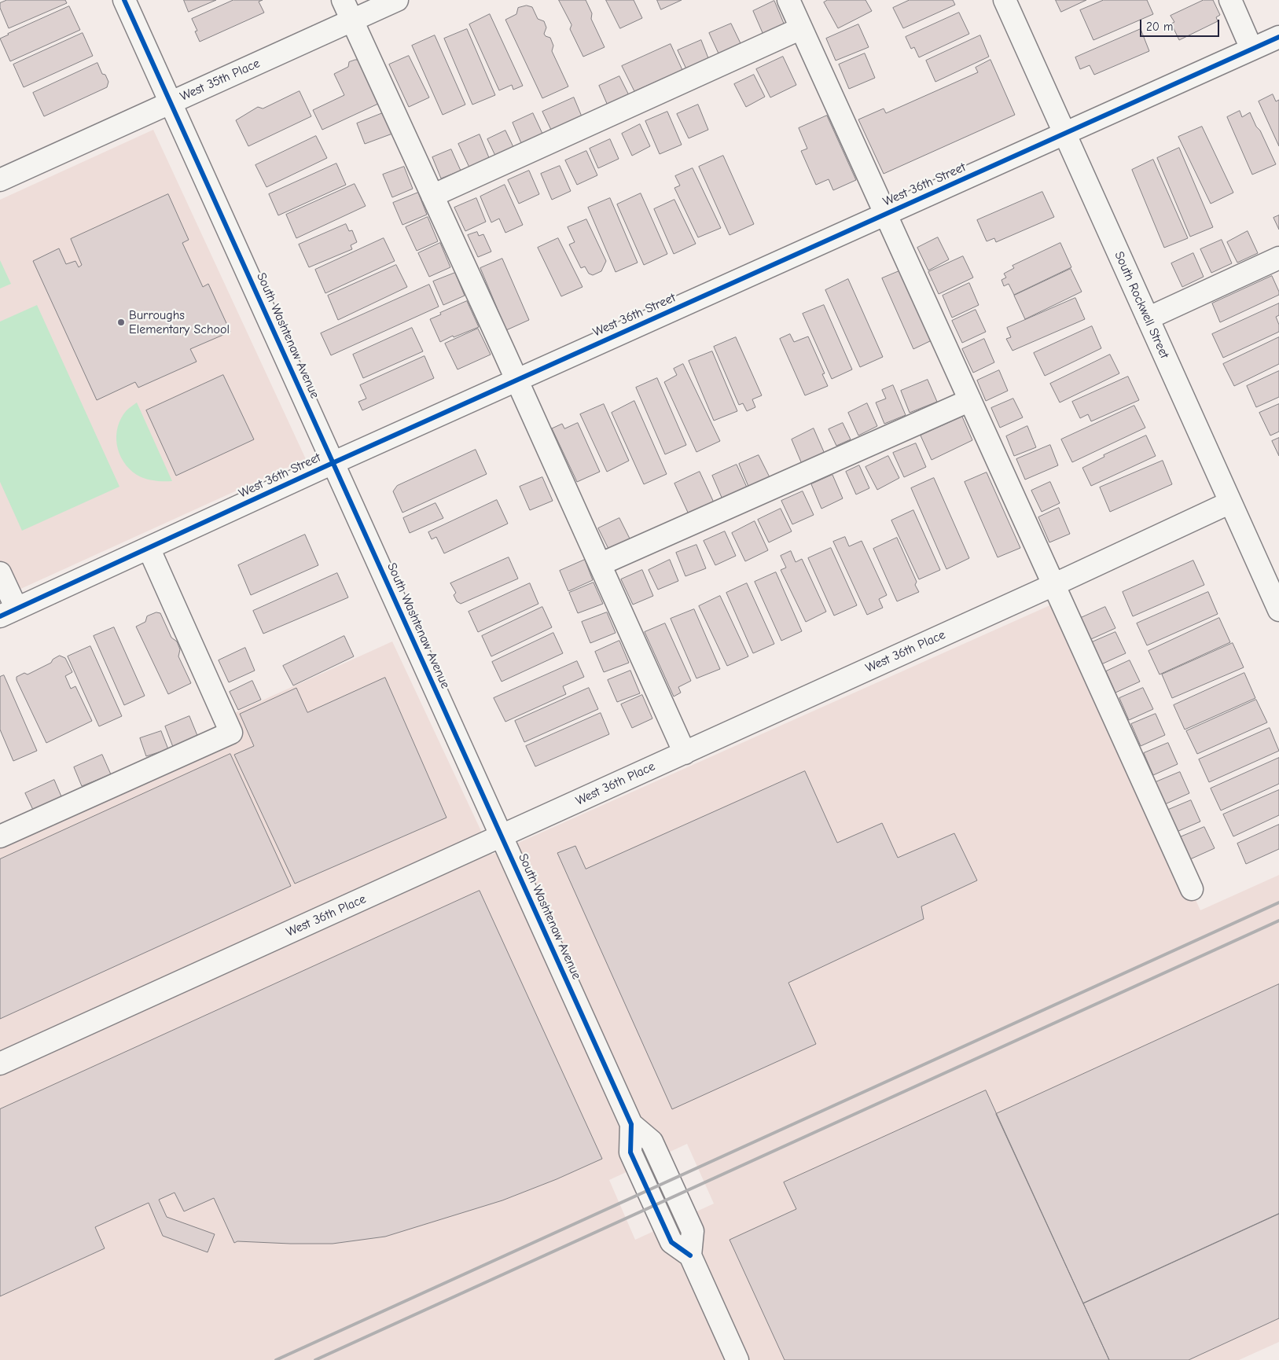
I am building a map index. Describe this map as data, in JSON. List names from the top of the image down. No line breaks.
{"streets":{"street":["West 35th Place","West 36th Street","South Rockwell Street","South Washtenaw Avenue","West 36th Place"]},"crossings":[["West 35th Place","South Washtenaw Avenue"],["West 36th Street","South Rockwell Street"],["West 36th Street","South Washtenaw Avenue"],["South Rockwell Street","West 36th Place"],["South Washtenaw Avenue","West 36th Place"]],"places":["Burroughs Elementary School"],"scale_bar":"20 m"}
